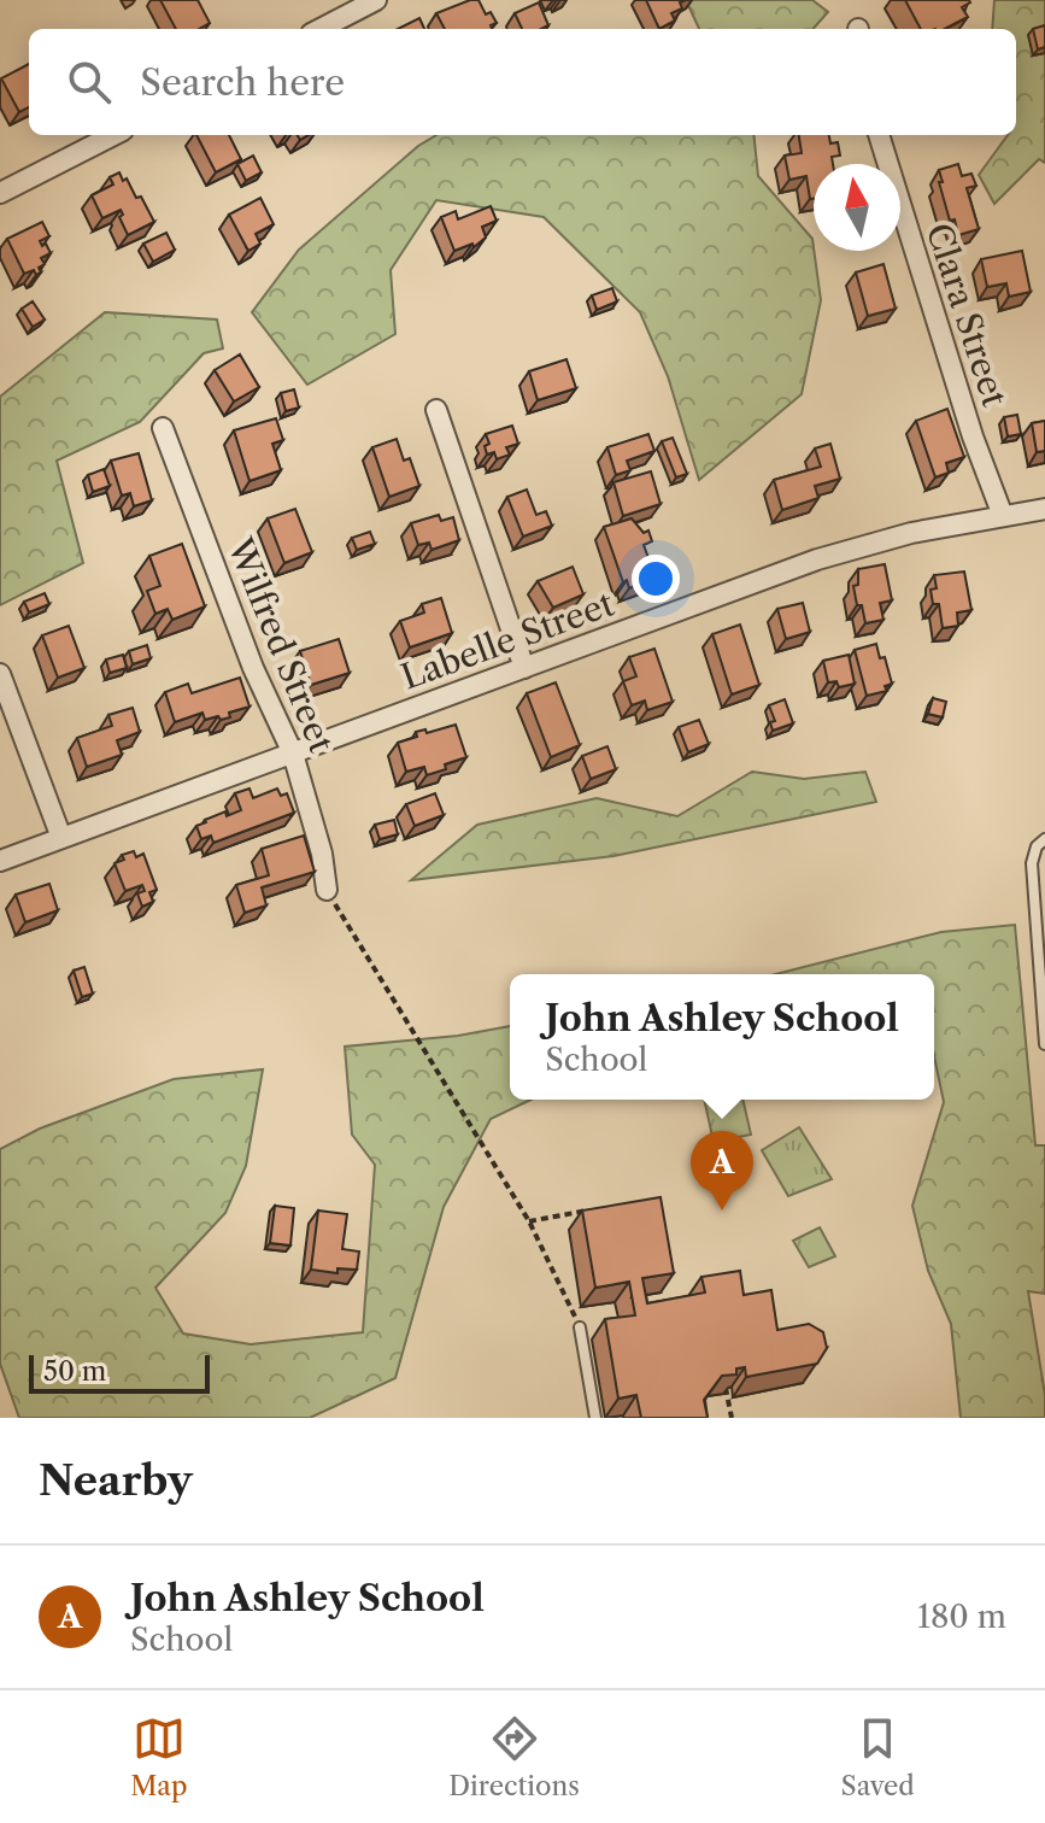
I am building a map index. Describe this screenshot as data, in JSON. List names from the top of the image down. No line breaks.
{"streets":{"street":["Clara Street","Labelle Street","Wilfred Street"]},"crossings":[["Clara Street","Labelle Street"],["Labelle Street","Wilfred Street"]],"scale_bar":"50 m","north":"top","page":{"search":"Search here","popup":["John Ashley School","School"],"pins":"A","scale":"50 m","heading":"Nearby","list":[{"mark":"A","name":"John Ashley School","note":"School","value":"180 m"}],"nav":["Map","Directions","Saved"]}}
